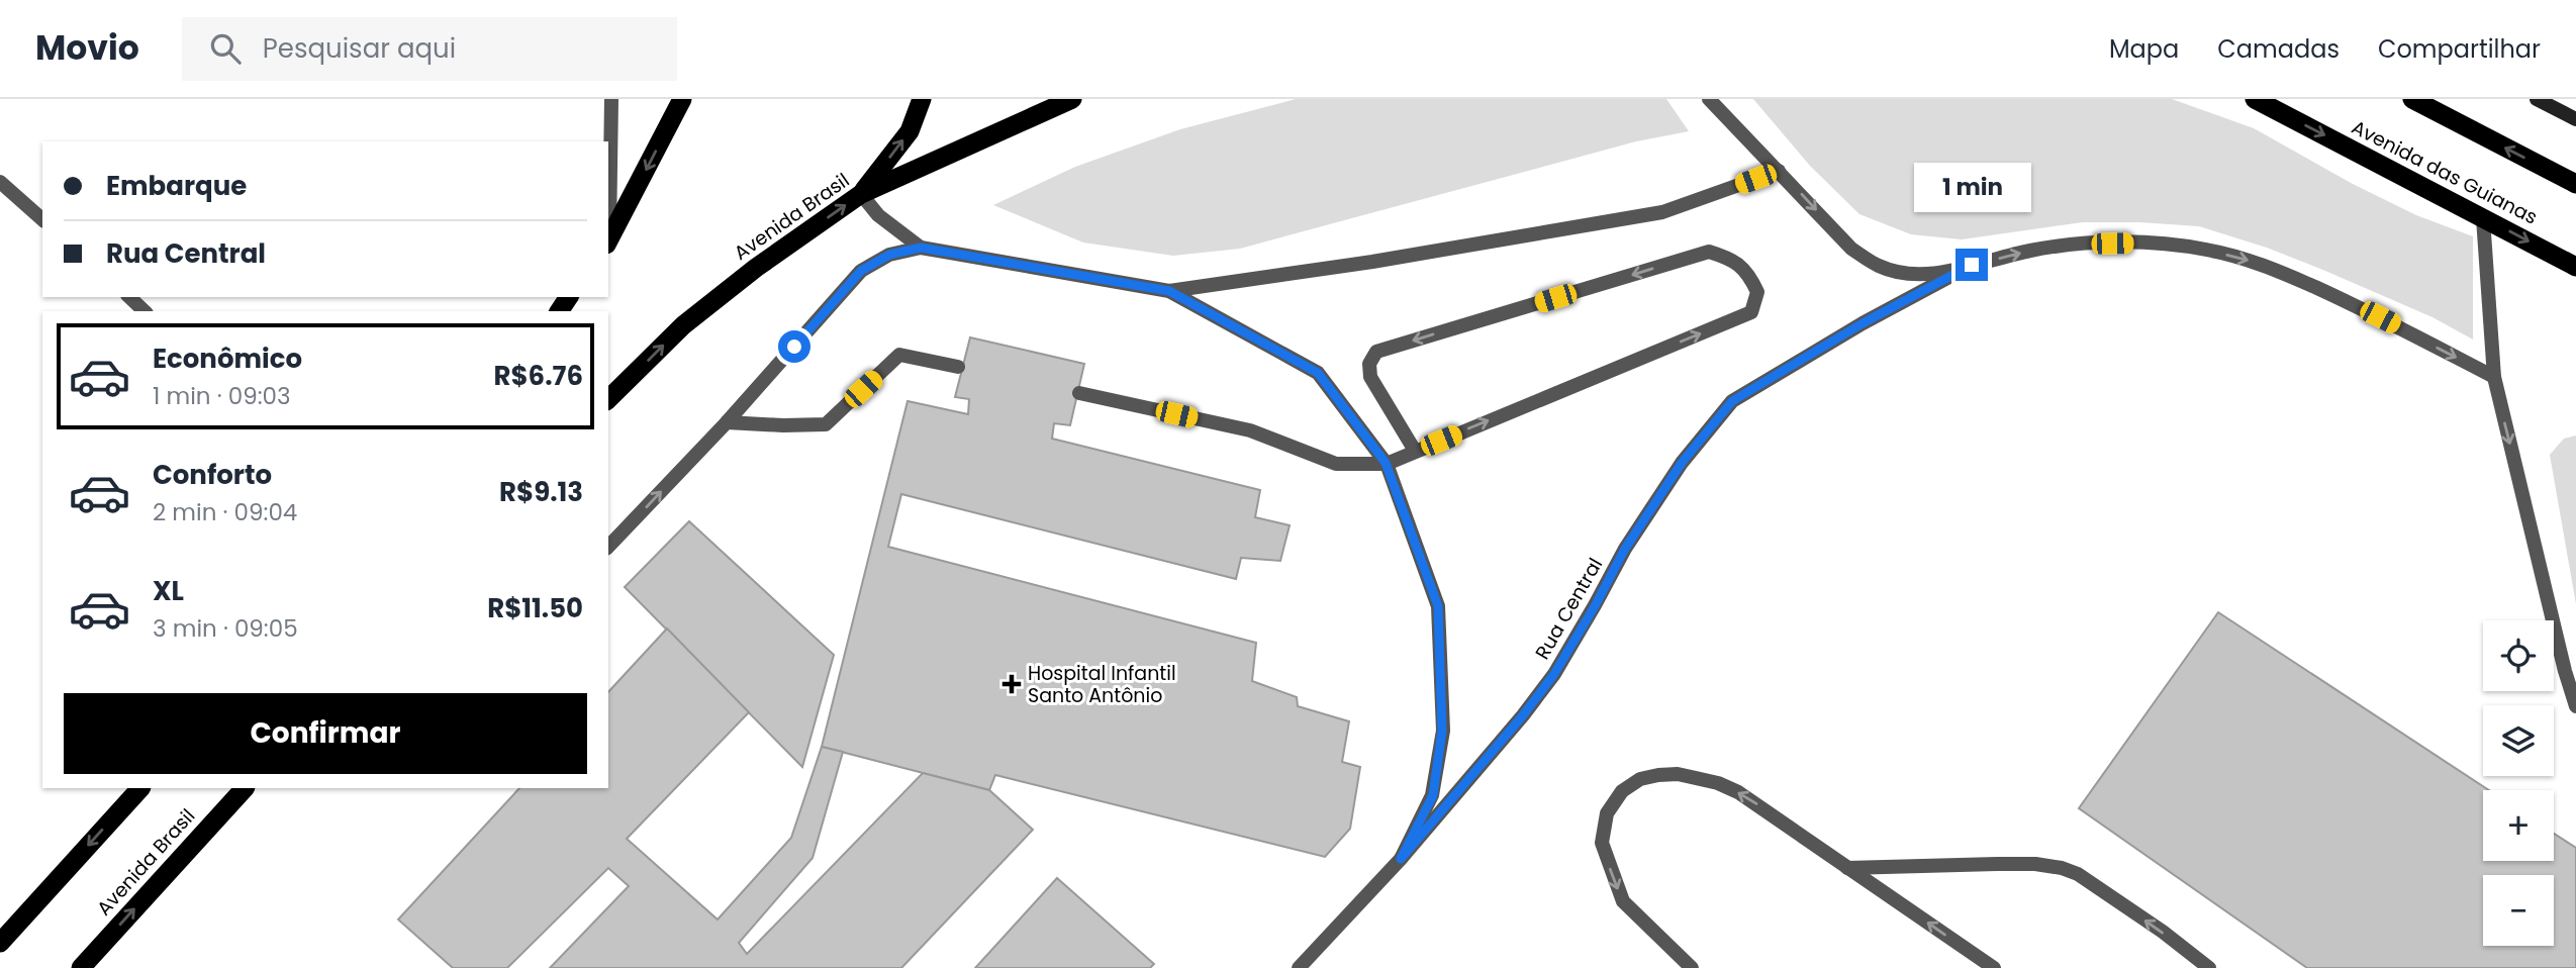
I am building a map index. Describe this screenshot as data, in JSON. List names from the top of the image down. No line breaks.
{"streets":{"highway":["Avenida das Guianas","Avenida Brasil"],"street":["Rua Central"]},"places":{"health":["Hospital Infantil Santo Antônio"]},"page":{"header":"Movio","search":"Pesquisar aqui","nav":["Mapa","Camadas","Compartilhar"],"banner":["Embarque","Rua Central"],"bubble":"1 min","list":[{"name":"Econômico","note":"1 min · 09:03","value":"R$6.76"},{"name":"Conforto","note":"2 min · 09:04","value":"R$9.13"},{"name":"XL","note":"3 min · 09:05","value":"R$11.50"}],"map_buttons":["+","−"],"buttons":"Confirmar"}}
